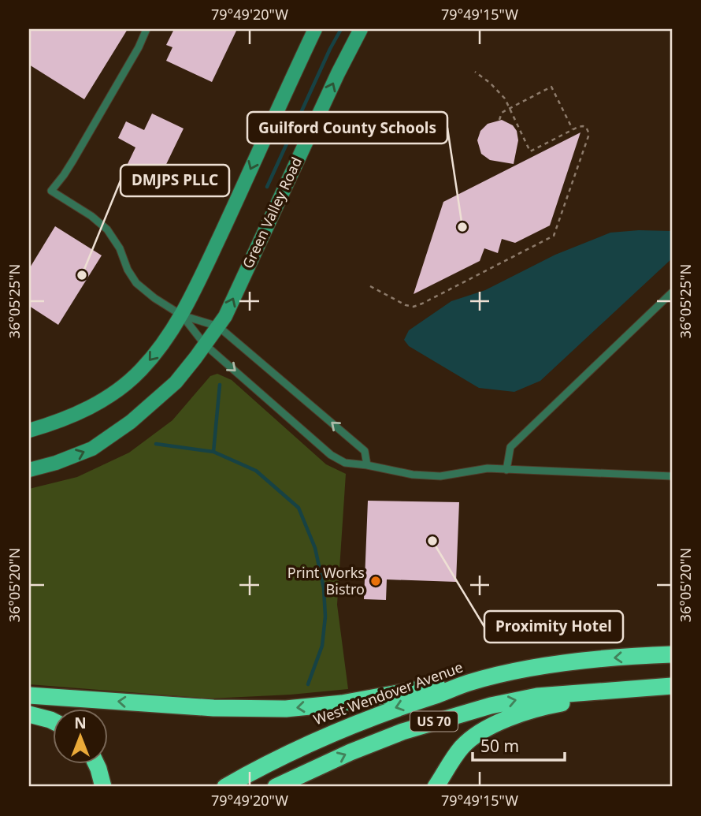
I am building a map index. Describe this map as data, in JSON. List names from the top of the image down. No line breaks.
{"streets":{"highway":["West Wendover Avenue","US 70"],"main road":["Green Valley Road"]},"places":["Guilford County Schools","DMJPS PLLC","Proximity Hotel","Print Works Bistro"],"scale_bar":"50 m","north":"top","coordinates":["79°49'20\"W","79°49'15\"W","36°05'25\"N","36°05'20\"N"]}
